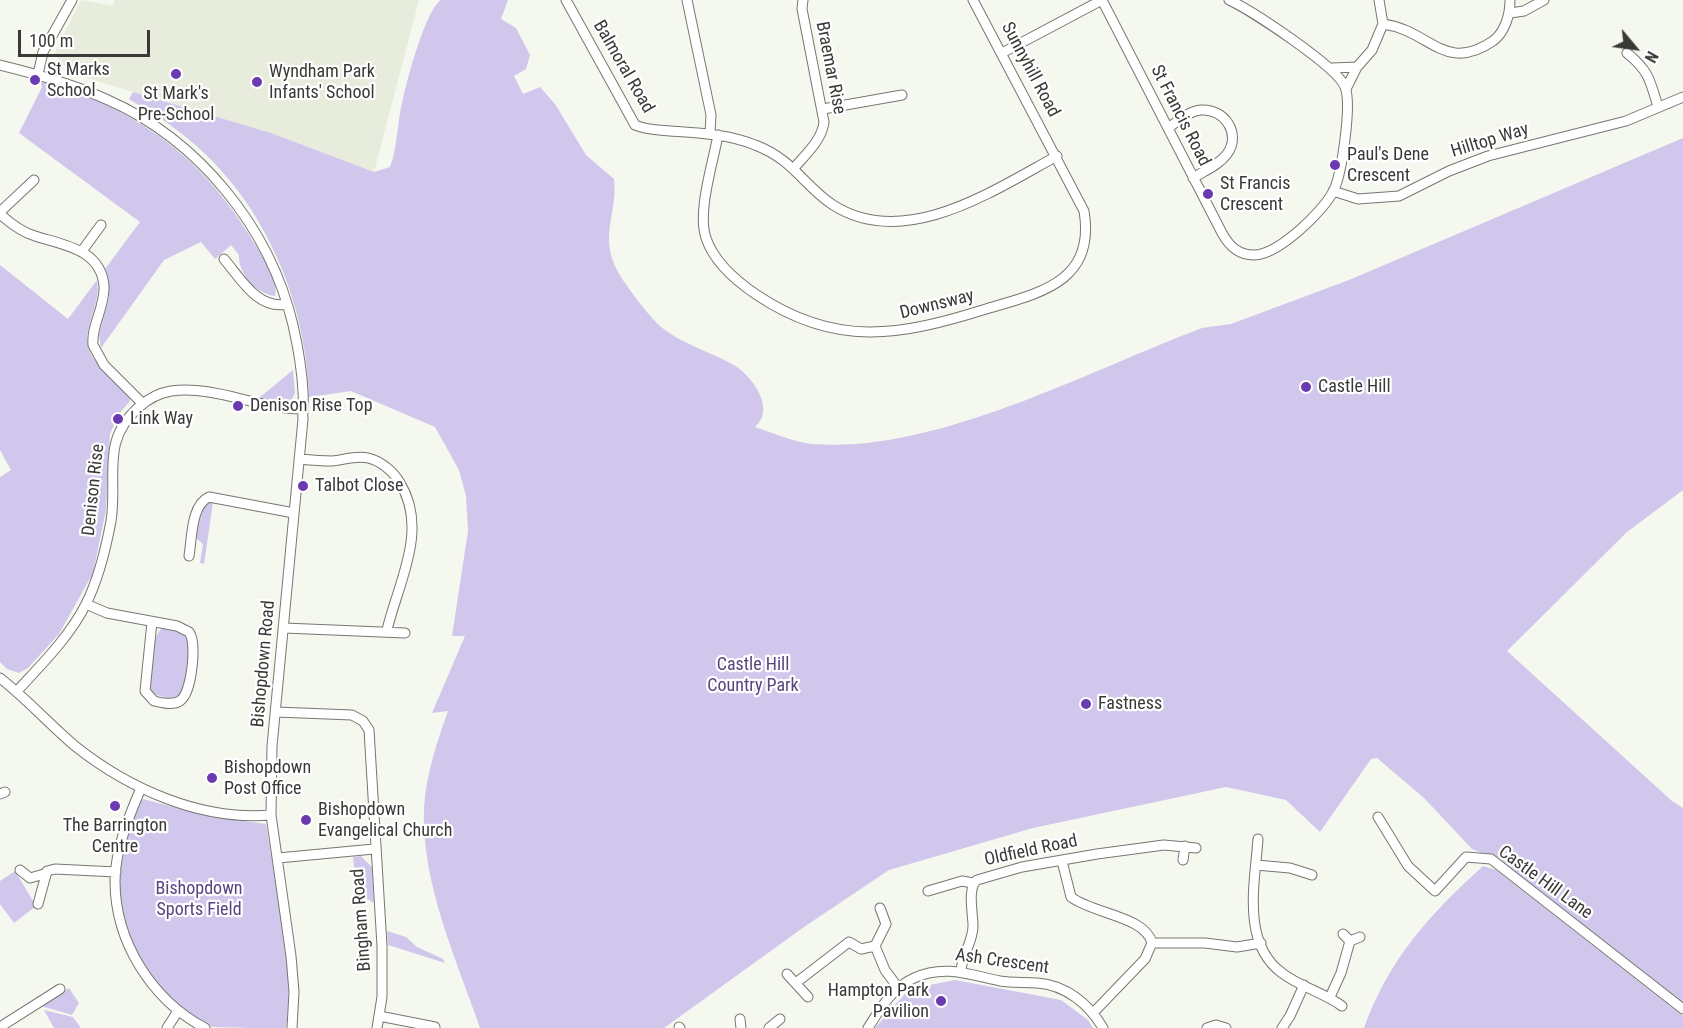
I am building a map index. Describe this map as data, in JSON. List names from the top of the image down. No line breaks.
{"streets":{"street":["Balmoral Road","Braemar Rise","Sunnyhill Road","St Francis Road","Hilltop Way","Downsway","Denison Rise","Bishopdown Road","Oldfield Road","Castle Hill Lane","Bingham Road","Ash Crescent"]},"crossings":[["Balmoral Road","Braemar Rise"],["Balmoral Road","Sunnyhill Road"],["Balmoral Road","Downsway"],["Sunnyhill Road","Downsway"],["St Francis Road","Hilltop Way"],["Denison Rise","Bishopdown Road"],["Bishopdown Road","Bingham Road"],["Oldfield Road","Ash Crescent"]],"parks":["Castle Hill Country Park","Bishopdown Sports Field"],"places":["St Mark's Pre-School","St Marks School","Wyndham Park Infants' School","Paul's Dene Crescent","St Francis Crescent","Castle Hill","Denison Rise Top","Link Way","Talbot Close","Fastness","Bishopdown Post Office","The Barrington Centre","Bishopdown Evangelical Church","Hampton Park Pavilion"],"scale_bar":"100 m","north":"bottom right"}
